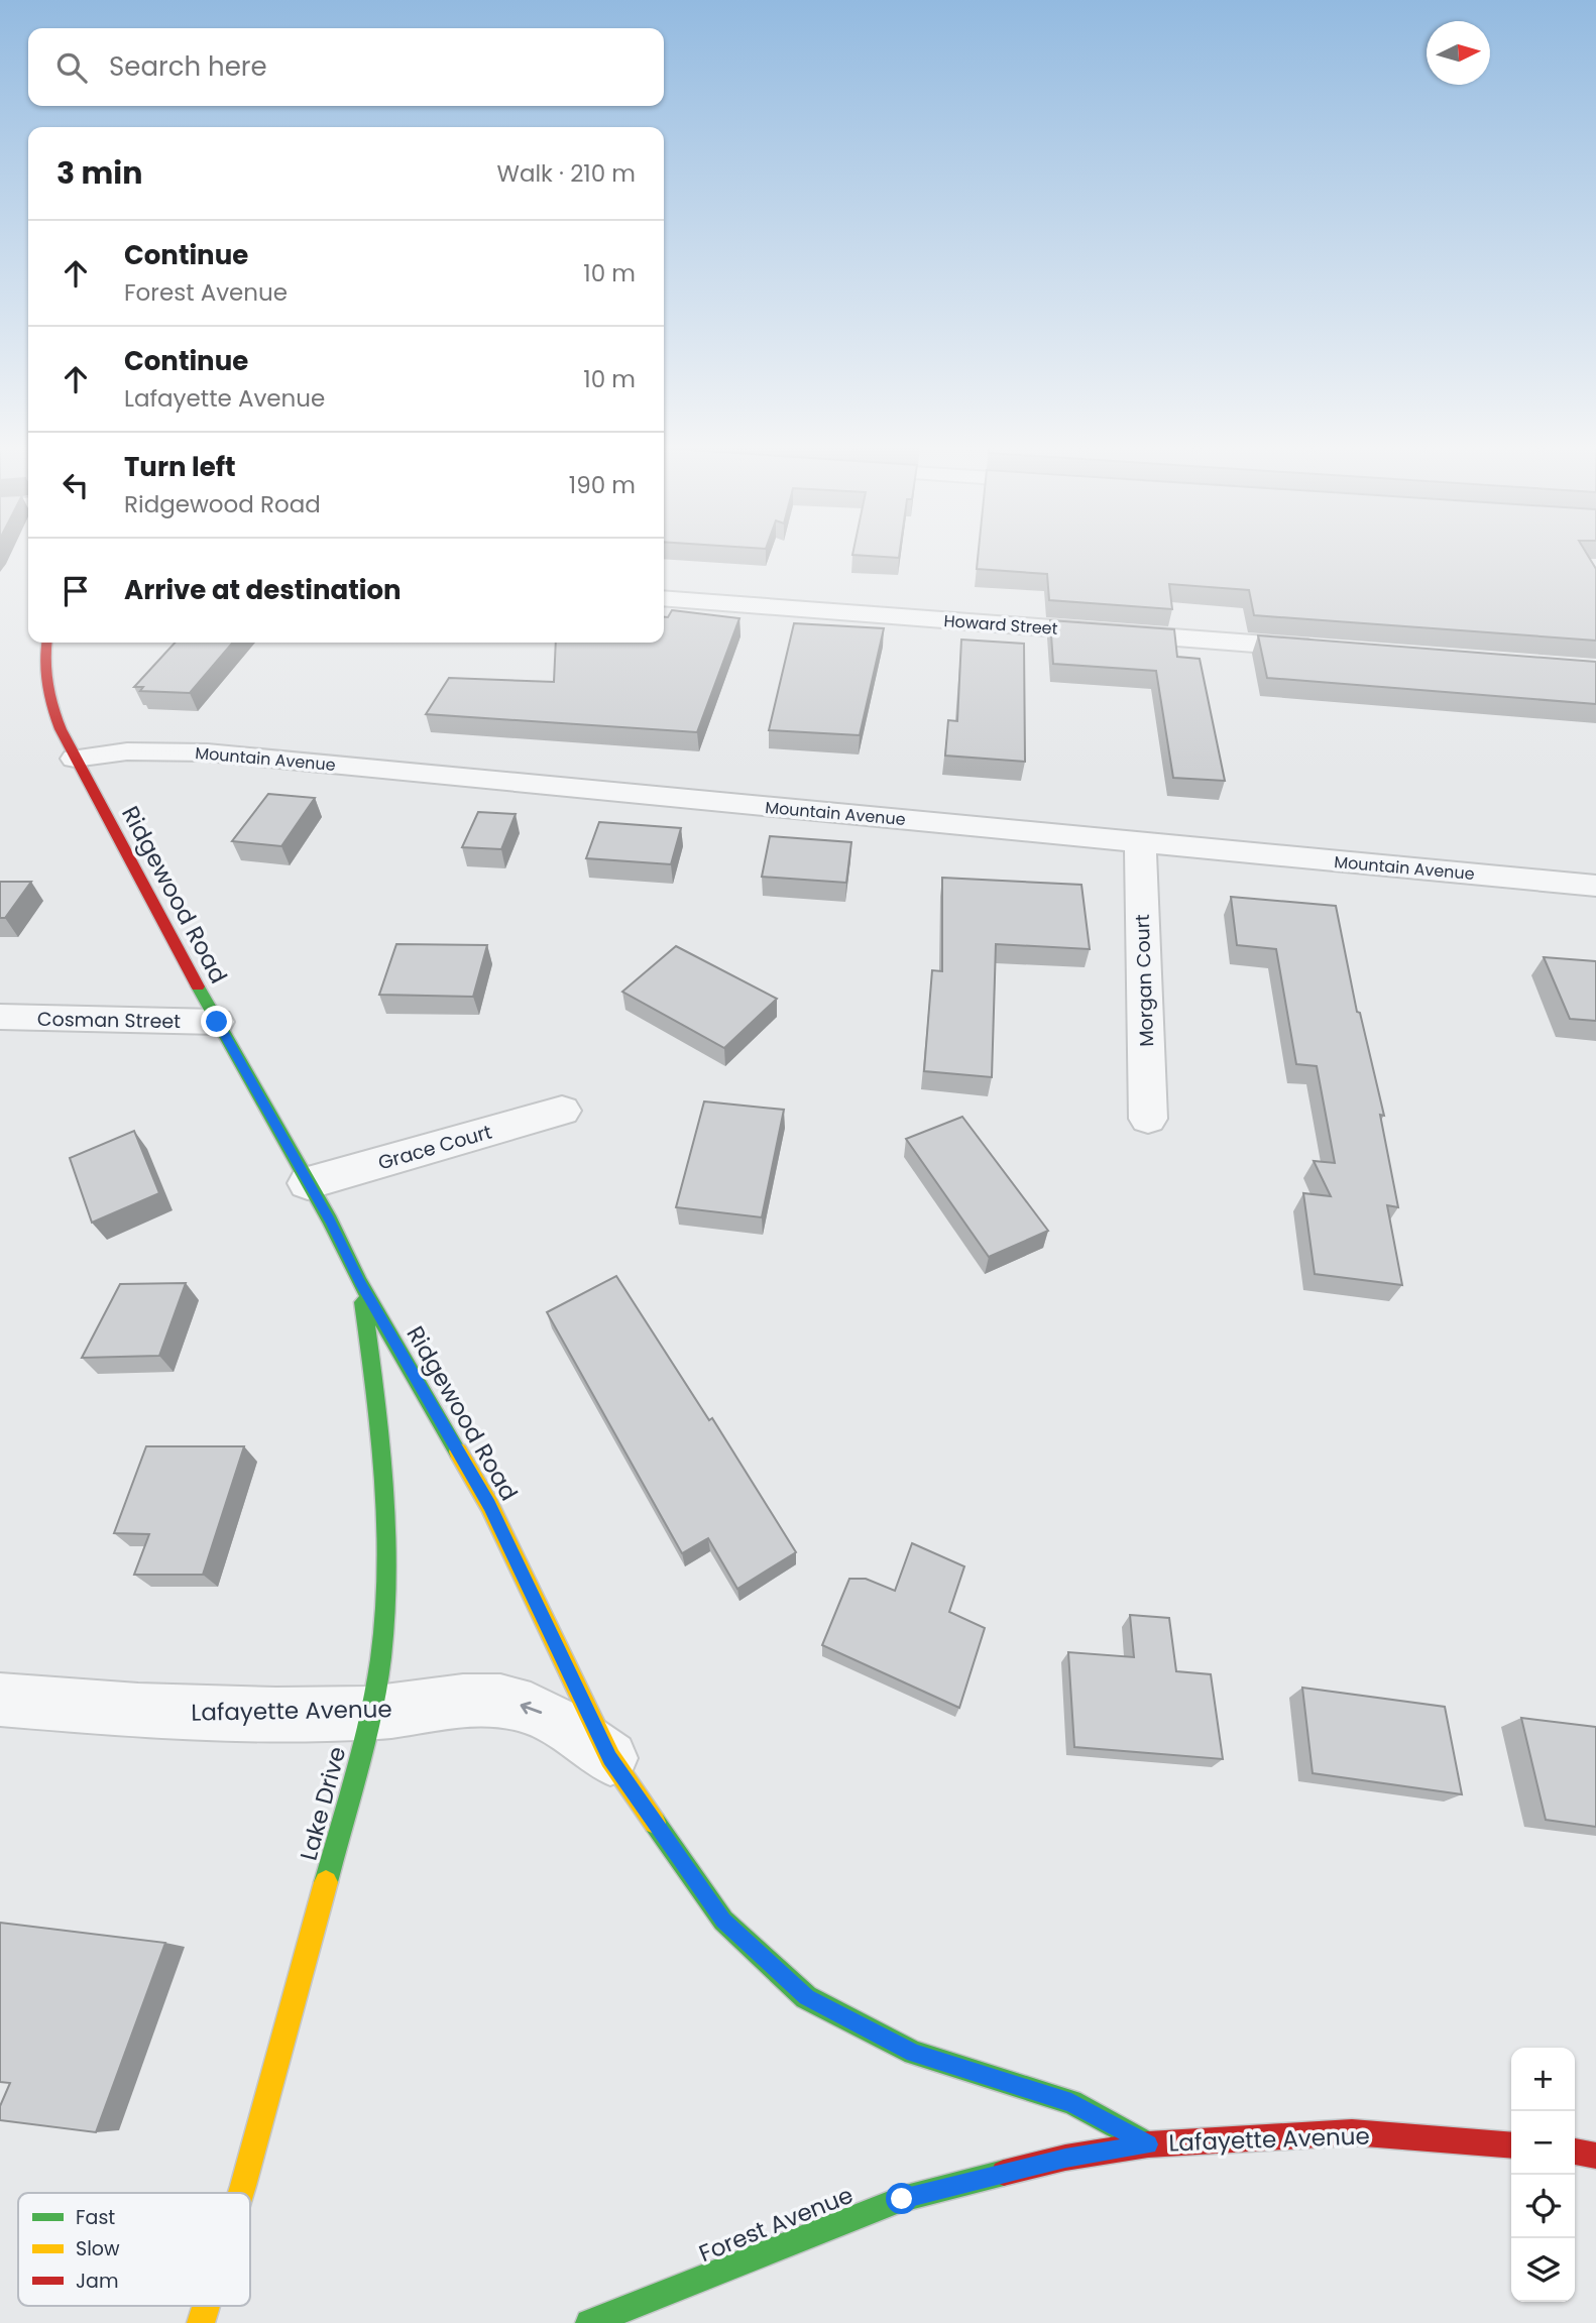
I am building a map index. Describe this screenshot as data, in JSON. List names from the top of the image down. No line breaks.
{"streets":{"main road":["Ridgewood Road","Lafayette Avenue","Lake Drive","Forest Avenue"],"street":["Howard Street","Mountain Avenue","Morgan Court","Cosman Street","Grace Court"]},"crossings":[["Mountain Avenue","Ridgewood Road"],["Mountain Avenue","Morgan Court"],["Ridgewood Road","Cosman Street"],["Ridgewood Road","Grace Court"],["Ridgewood Road","Lafayette Avenue"],["Ridgewood Road","Lake Drive"],["Lafayette Avenue","Lake Drive"],["Lafayette Avenue","Forest Avenue"]],"legend":["Fast","Slow","Jam"],"north":"right","page":{"search":"Search here","heading":["3 min","Walk · 210 m"],"list":[["Continue","Forest Avenue","10 m"],["Continue","Lafayette Avenue","10 m"],["Turn left","Ridgewood Road","190 m"],"Arrive at destination"],"map_buttons":["+","−"]}}
